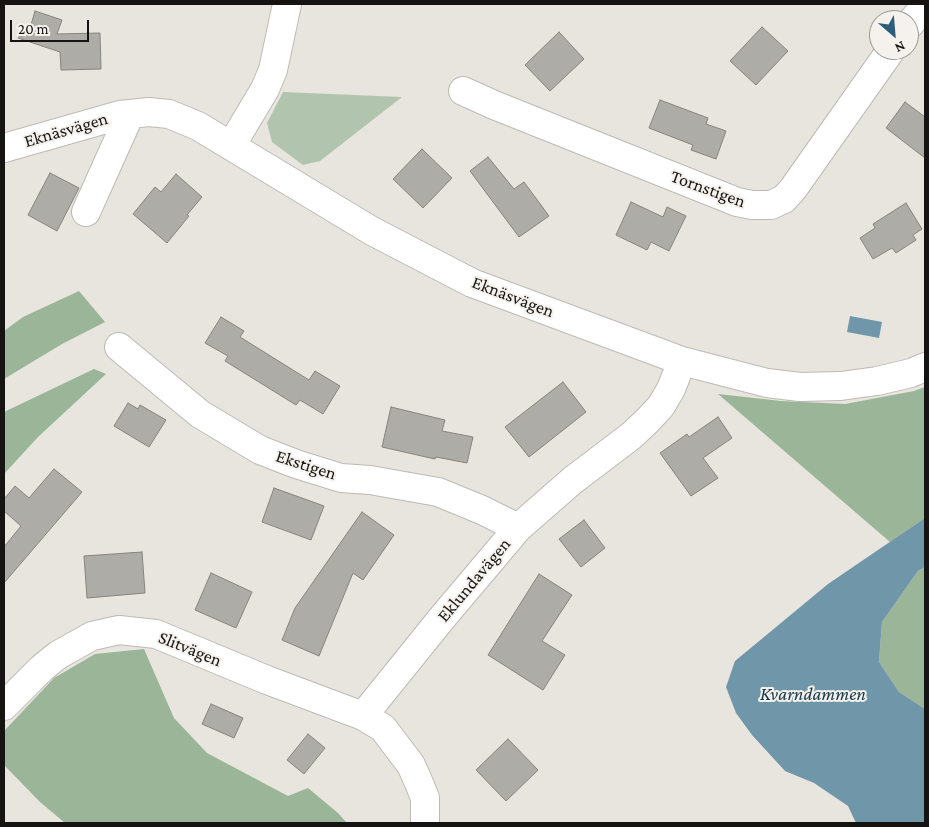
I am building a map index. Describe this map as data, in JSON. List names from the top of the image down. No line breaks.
{"streets":{"street":["Eknäsvägen","Tornstigen","Ekstigen","Eklundavägen","Slitvägen"]},"crossings":[["Eknäsvägen","Eklundavägen"],["Ekstigen","Eklundavägen"],["Eklundavägen","Slitvägen"]],"water":["Kvarndammen"],"scale_bar":"20 m","north":"bottom right"}
